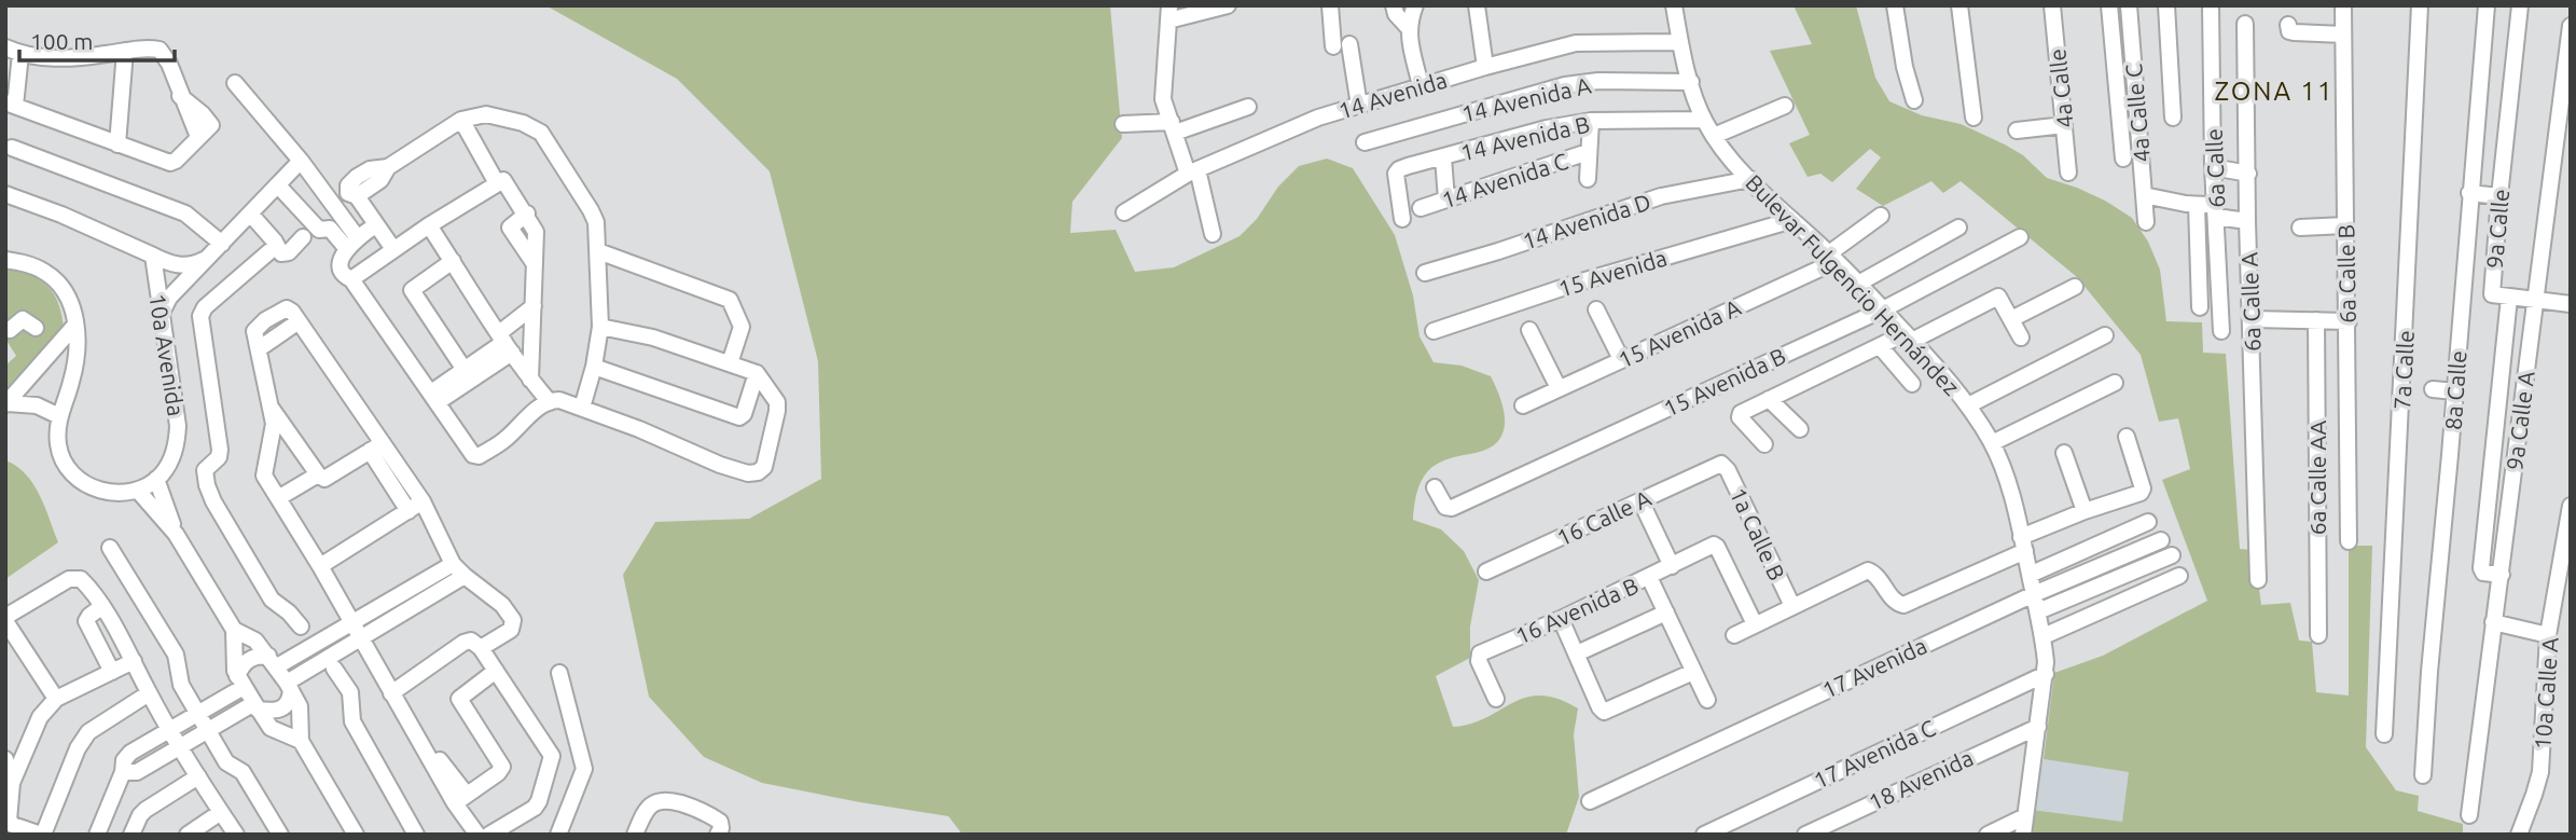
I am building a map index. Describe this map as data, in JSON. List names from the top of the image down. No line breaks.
{"streets":{"street":["4a Calle","14 Avenida","14 Avenida A","4a Calle C","14 Avenida B","6a Calle","14 Avenida C","14 Avenida D","9a Calle","15 Avenida","6a Calle B","Bulevar Fulgencio Hernández","6a Calle A","15 Avenida A","10a Avenida","7a Calle","15 Avenida B","8a Calle","9a Calle A","6a Calle AA","16 Calle A","1a Calle B","16 Avenida B","17 Avenida","10a Calle A","17 Avenida C","18 Avenida"]},"crossings":[["14 Avenida","Bulevar Fulgencio Hernández"],["14 Avenida A","Bulevar Fulgencio Hernández"],["14 Avenida B","Bulevar Fulgencio Hernández"],["14 Avenida D","Bulevar Fulgencio Hernández"],["9a Calle","9a Calle A"],["15 Avenida","Bulevar Fulgencio Hernández"],["Bulevar Fulgencio Hernández","15 Avenida A"],["Bulevar Fulgencio Hernández","15 Avenida B"],["Bulevar Fulgencio Hernández","17 Avenida"],["Bulevar Fulgencio Hernández","17 Avenida C"],["Bulevar Fulgencio Hernández","18 Avenida"],["16 Calle A","1a Calle B"]],"districts":["ZONA 11"],"scale_bar":"100 m"}
